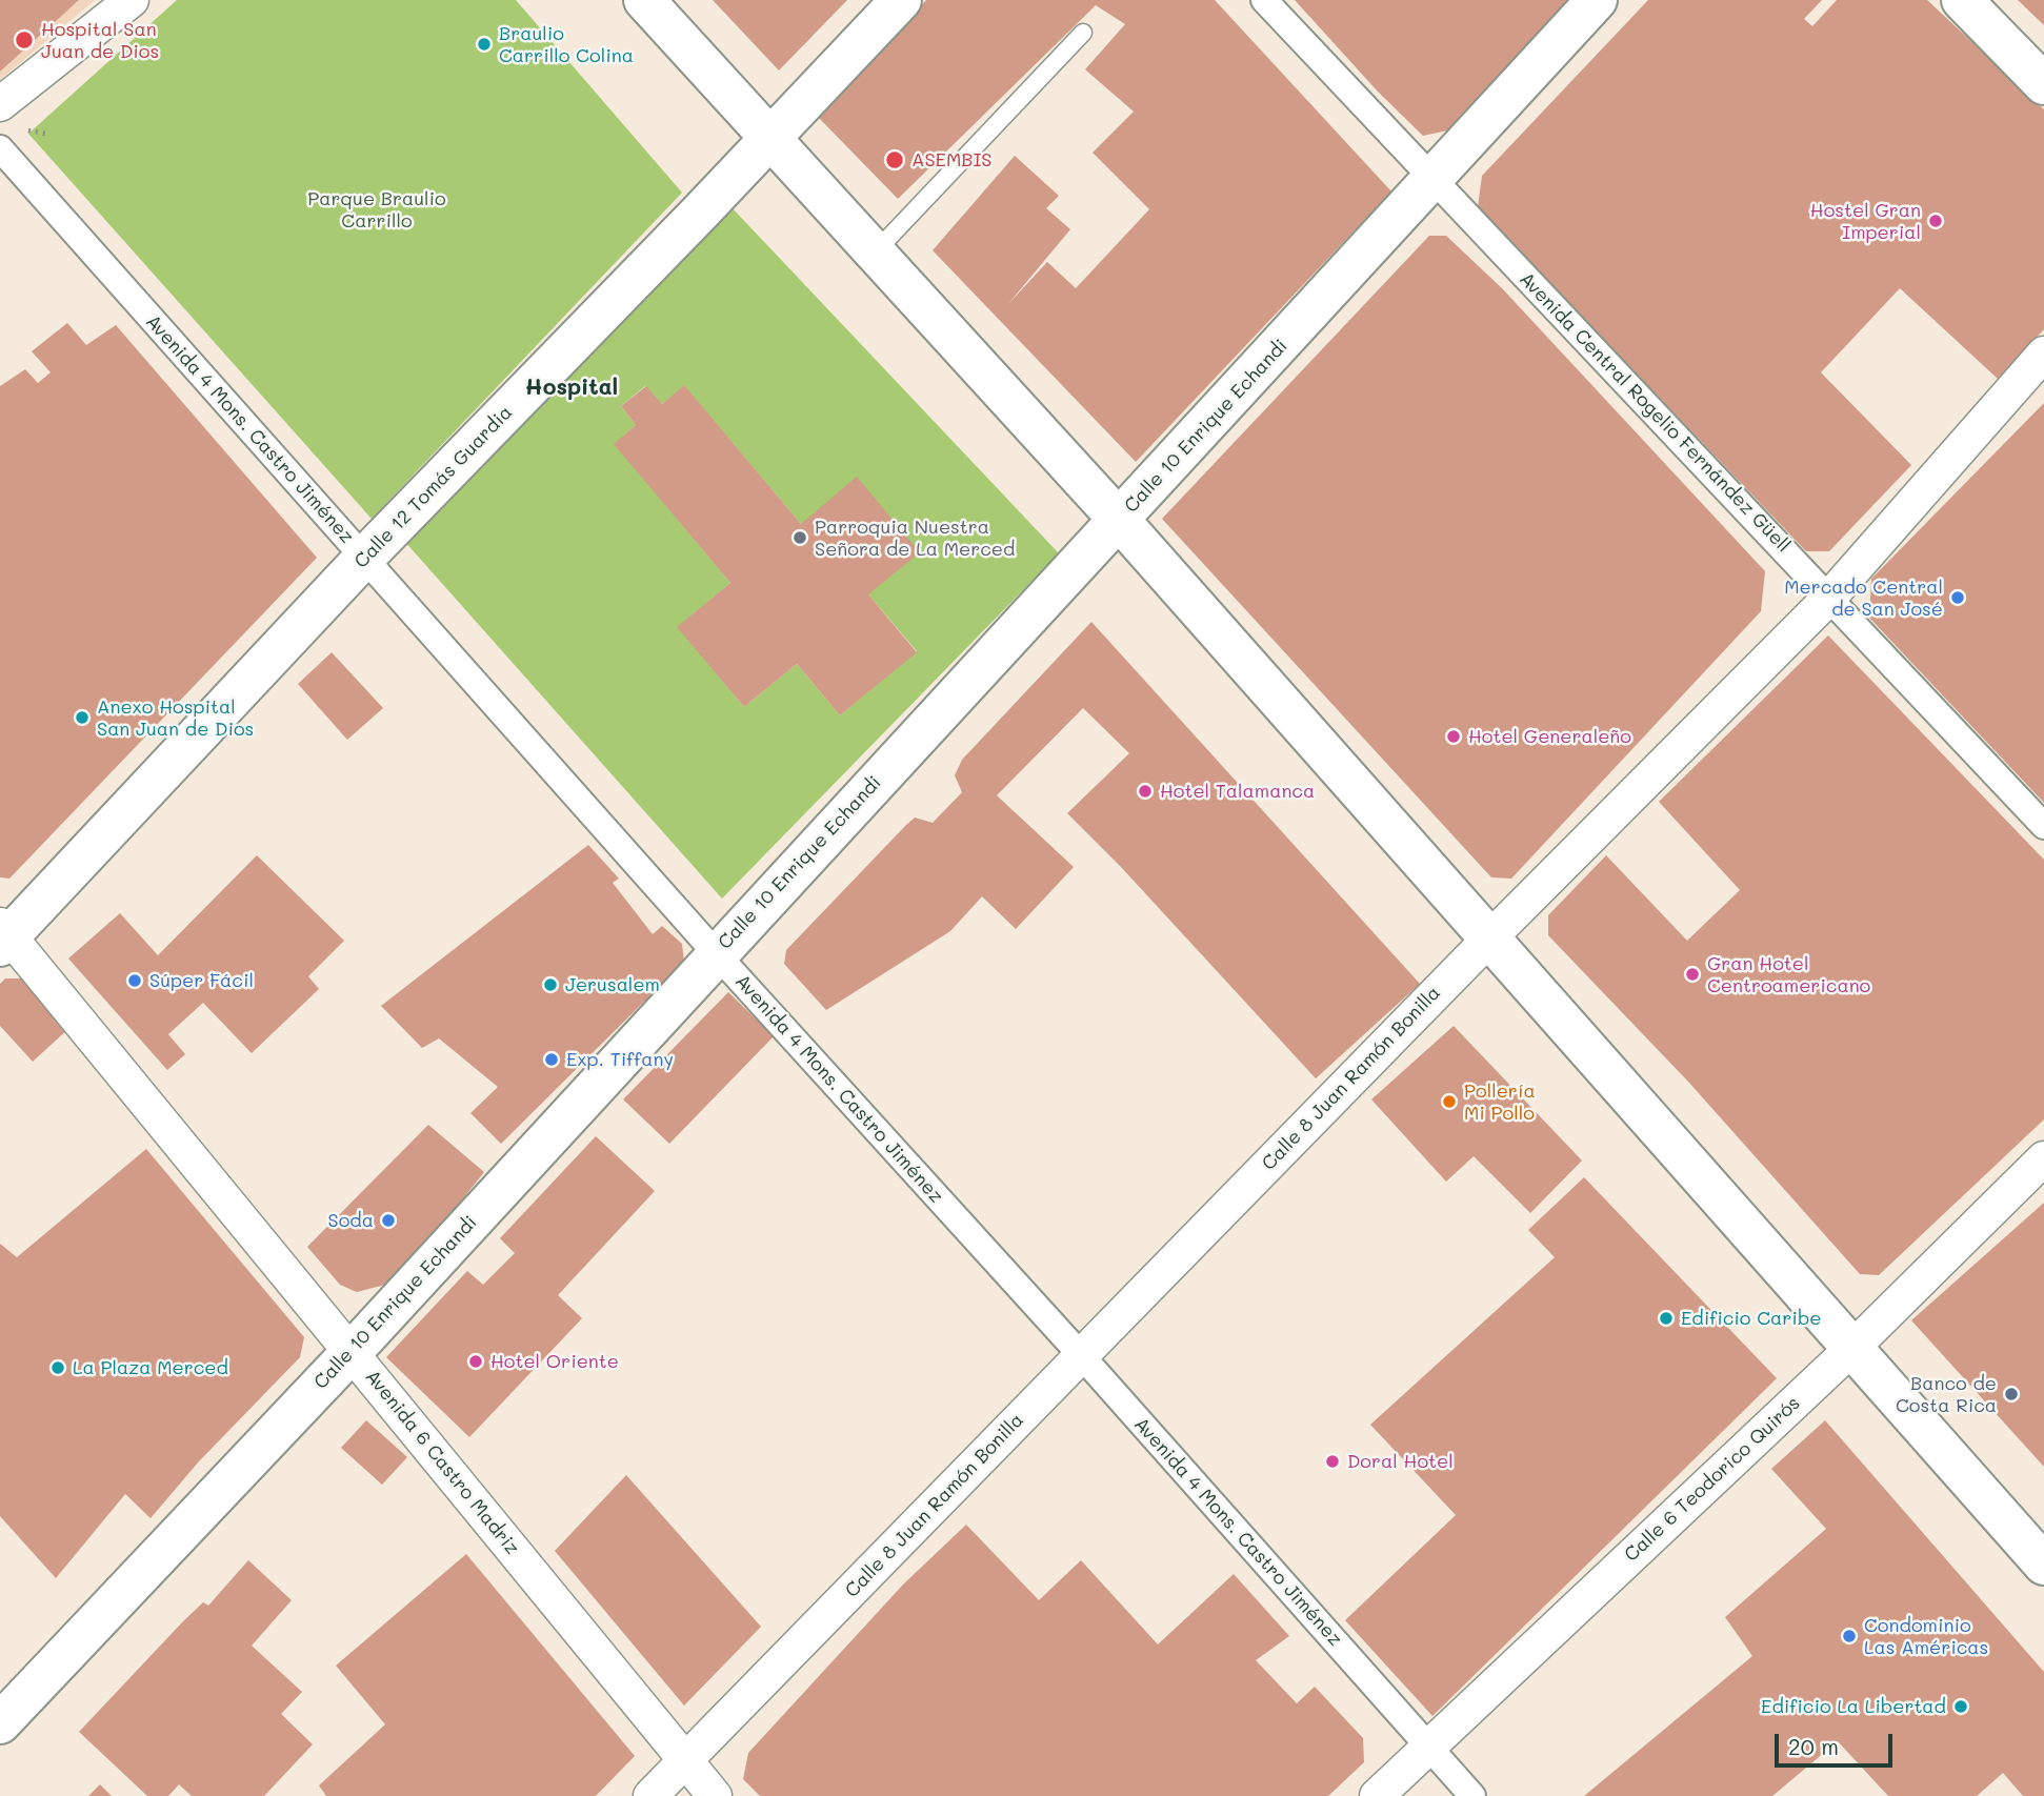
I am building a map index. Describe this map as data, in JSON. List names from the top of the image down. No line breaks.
{"streets":{"main road":["Calle 10 Enrique Echandi","Calle 12 Tomás Guardia"],"street":["Avenida Central Rogelio Fernández Güell","Avenida 4 Mons. Castro Jiménez","Calle 8 Juan Ramón Bonilla","Avenida 6 Castro Madriz","Calle 6 Teodorico Quirós"]},"crossings":[["Avenida Central Rogelio Fernández Güell","Calle 10 Enrique Echandi"],["Avenida Central Rogelio Fernández Güell","Calle 8 Juan Ramón Bonilla"],["Calle 10 Enrique Echandi","Avenida 4 Mons. Castro Jiménez"],["Calle 10 Enrique Echandi","Avenida 6 Castro Madriz"],["Avenida 4 Mons. Castro Jiménez","Calle 12 Tomás Guardia"],["Avenida 4 Mons. Castro Jiménez","Calle 8 Juan Ramón Bonilla"],["Avenida 4 Mons. Castro Jiménez","Calle 6 Teodorico Quirós"],["Calle 12 Tomás Guardia","Avenida 6 Castro Madriz"],["Calle 8 Juan Ramón Bonilla","Avenida 6 Castro Madriz"]],"districts":["Hospital"],"parks":["Parque Braulio Carrillo"],"places":["Hospital San Juan de Dios","Braulio Carrillo Colina","ASEMBIS","Hostel Gran Imperial","Parroquia Nuestra Señora de La Merced","Mercado Central de San José","Anexo Hospital San Juan de Dios","Hotel Generaleño","Hotel Talamanca","Gran Hotel Centroamericano","Súper Fácil","Jerusalem","Exp. Tiffany","Pollería Mi Pollo","Soda","Edificio Caribe","Hotel Oriente","La Plaza Merced","Banco de Costa Rica","Doral Hotel","Condominio Las Américas","Edificio La Libertad"],"scale_bar":"20 m"}
